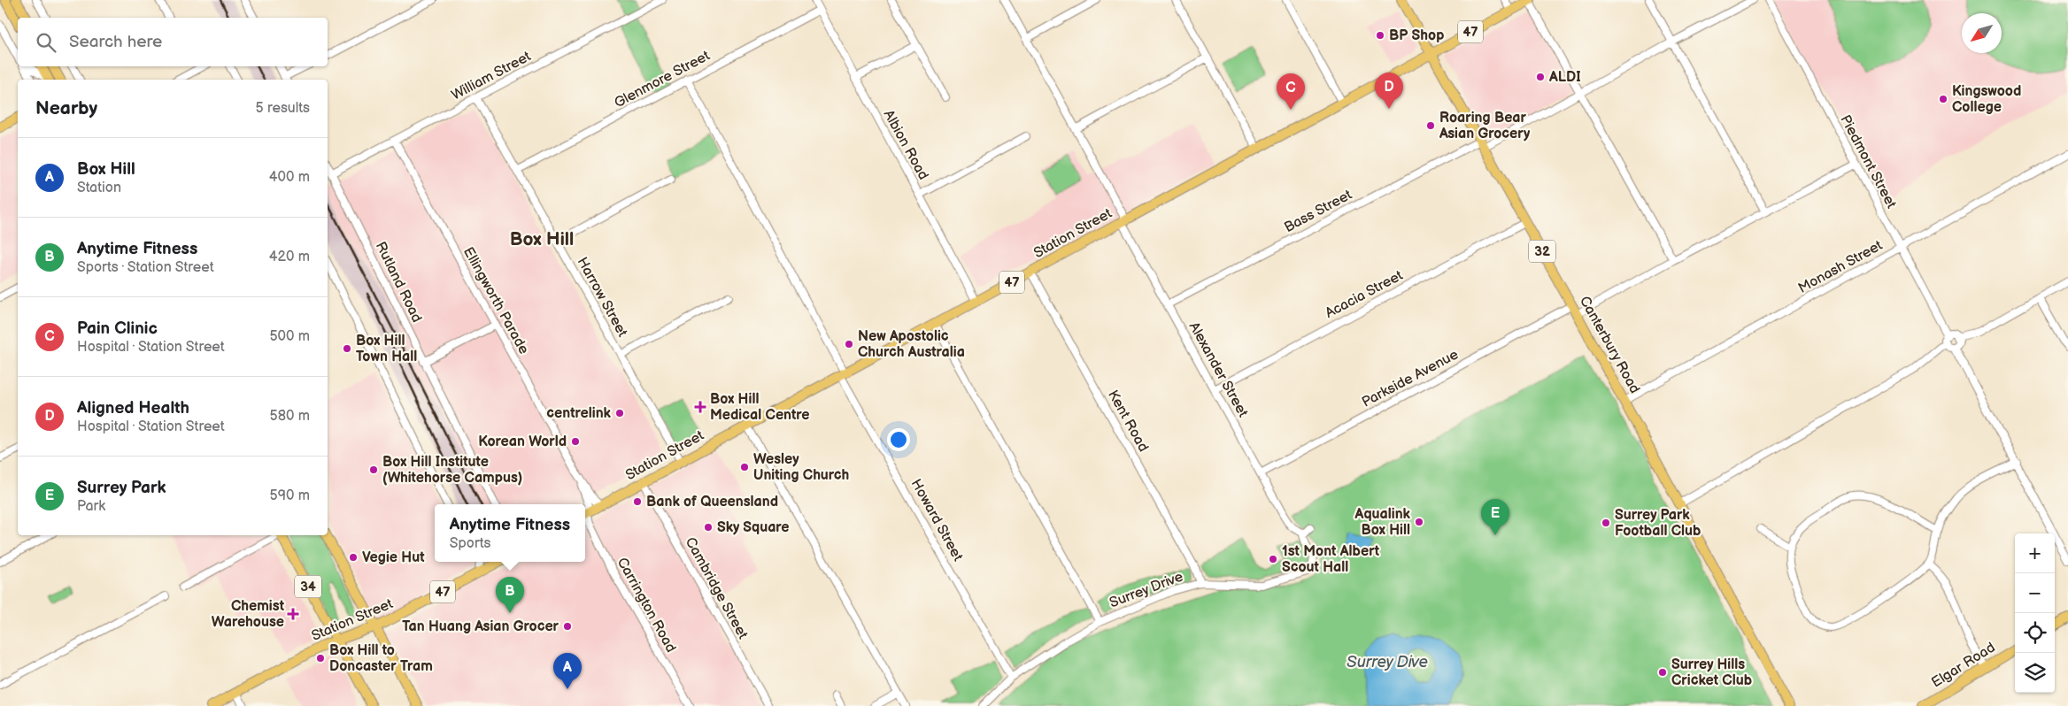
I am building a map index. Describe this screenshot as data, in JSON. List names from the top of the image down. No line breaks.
{"streets":{"main road":["47","Station Street","32","Canterbury Road","34","Elgar Road"],"street":["William Street","Glenmore Street","Albion Road","Piedmont Street","Bass Street","Monash Street","Rutland Road","Acacia Street","Harrow Street","Ellingworth Parade","Alexander Street","Parkside Avenue","Kent Road","Howard Street","Cambridge Street","Surrey Drive","Carrington Road"]},"crossings":[["William Street","Rutland Road"],["William Street","Harrow Street"],["William Street","Ellingworth Parade"],["Glenmore Street","Albion Road"],["Glenmore Street","Harrow Street"],["Glenmore Street","Howard Street"],["Albion Road","Station Street"],["Piedmont Street","Monash Street"],["Bass Street","Canterbury Road"],["Bass Street","Alexander Street"],["Station Street","Harrow Street"],["Station Street","Ellingworth Parade"],["Station Street","Canterbury Road"],["Station Street","Alexander Street"],["Station Street","Kent Road"],["Station Street","Howard Street"],["Station Street","34"],["Station Street","Cambridge Street"],["Monash Street","Canterbury Road"],["Acacia Street","Canterbury Road"],["Acacia Street","Alexander Street"],["Canterbury Road","Parkside Avenue"],["Alexander Street","Parkside Avenue"],["Alexander Street","Surrey Drive"],["Kent Road","Surrey Drive"],["Howard Street","Surrey Drive"]],"districts":["Box Hill"],"water":["Surrey Dive"],"places":{"other":["BP Shop","ALDI","Kingswood College","Roaring Bear Asian Grocery","New Apostolic Church Australia","Box Hill Town Hall","centrelink","Korean World","Wesley Uniting Church","Box Hill Institute (Whitehorse Campus)","Bank of Queensland","Aqualink Box Hill","Surrey Park Football Club","Sky Square","Vegie Hut","1st Mont Albert Scout Hall","Tan Huang Asian Grocer","Box Hill to Doncaster Tram","Surrey Hills Cricket Club"],"health":["Box Hill Medical Centre","Chemist Warehouse"]},"north":"bottom left","page":{"search":"Search here","pins":["D","C","E","B","A"],"heading":["Nearby","5 results"],"list":[{"mark":"A","name":"Box Hill","note":"Station","value":"400 m"},{"mark":"B","name":"Anytime Fitness","note":"Sports · Station Street","value":"420 m"},{"mark":"C","name":"Pain Clinic","note":"Hospital · Station Street","value":"500 m"},{"mark":"D","name":"Aligned Health","note":"Hospital · Station Street","value":"580 m"},{"mark":"E","name":"Surrey Park","note":"Park","value":"590 m"}],"popup":["Anytime Fitness","Sports"],"map_buttons":["+","−"]}}
